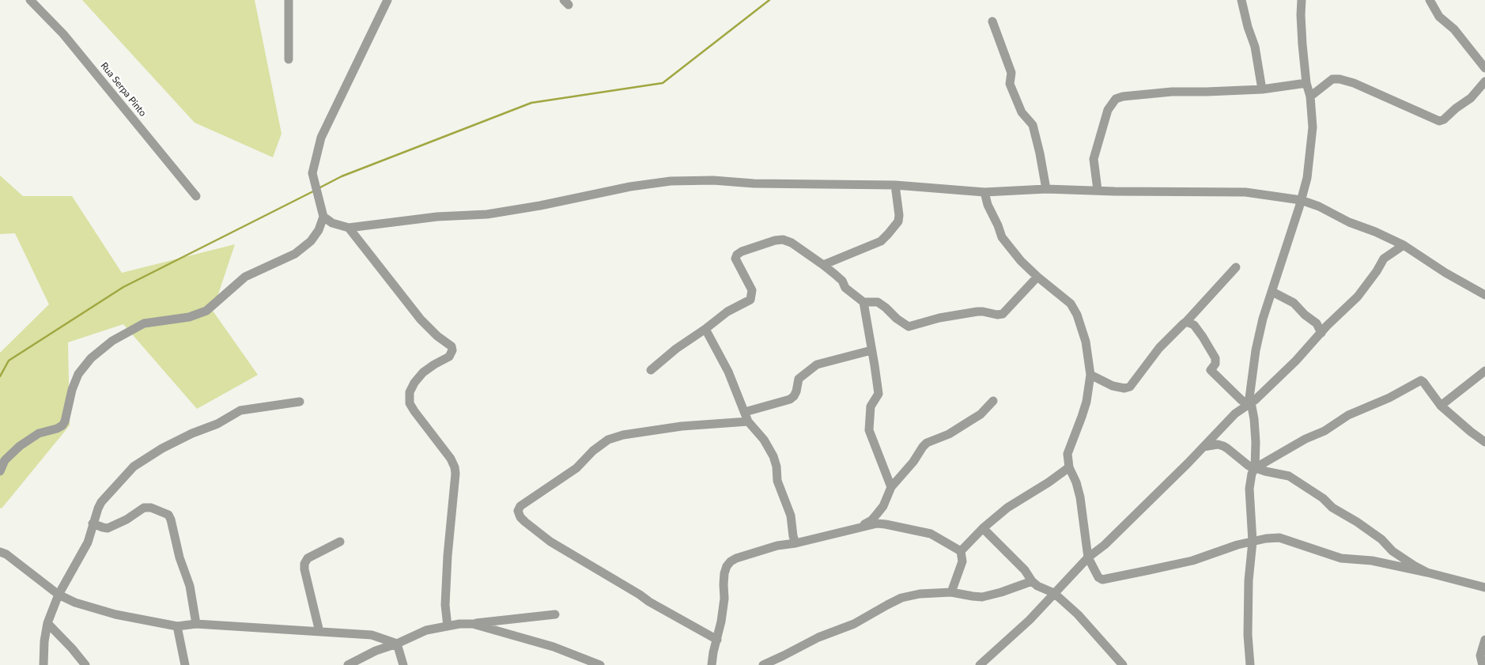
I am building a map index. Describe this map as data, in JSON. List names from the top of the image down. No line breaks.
{"streets":{"street":["Rua Serpa Pinto"]}}
